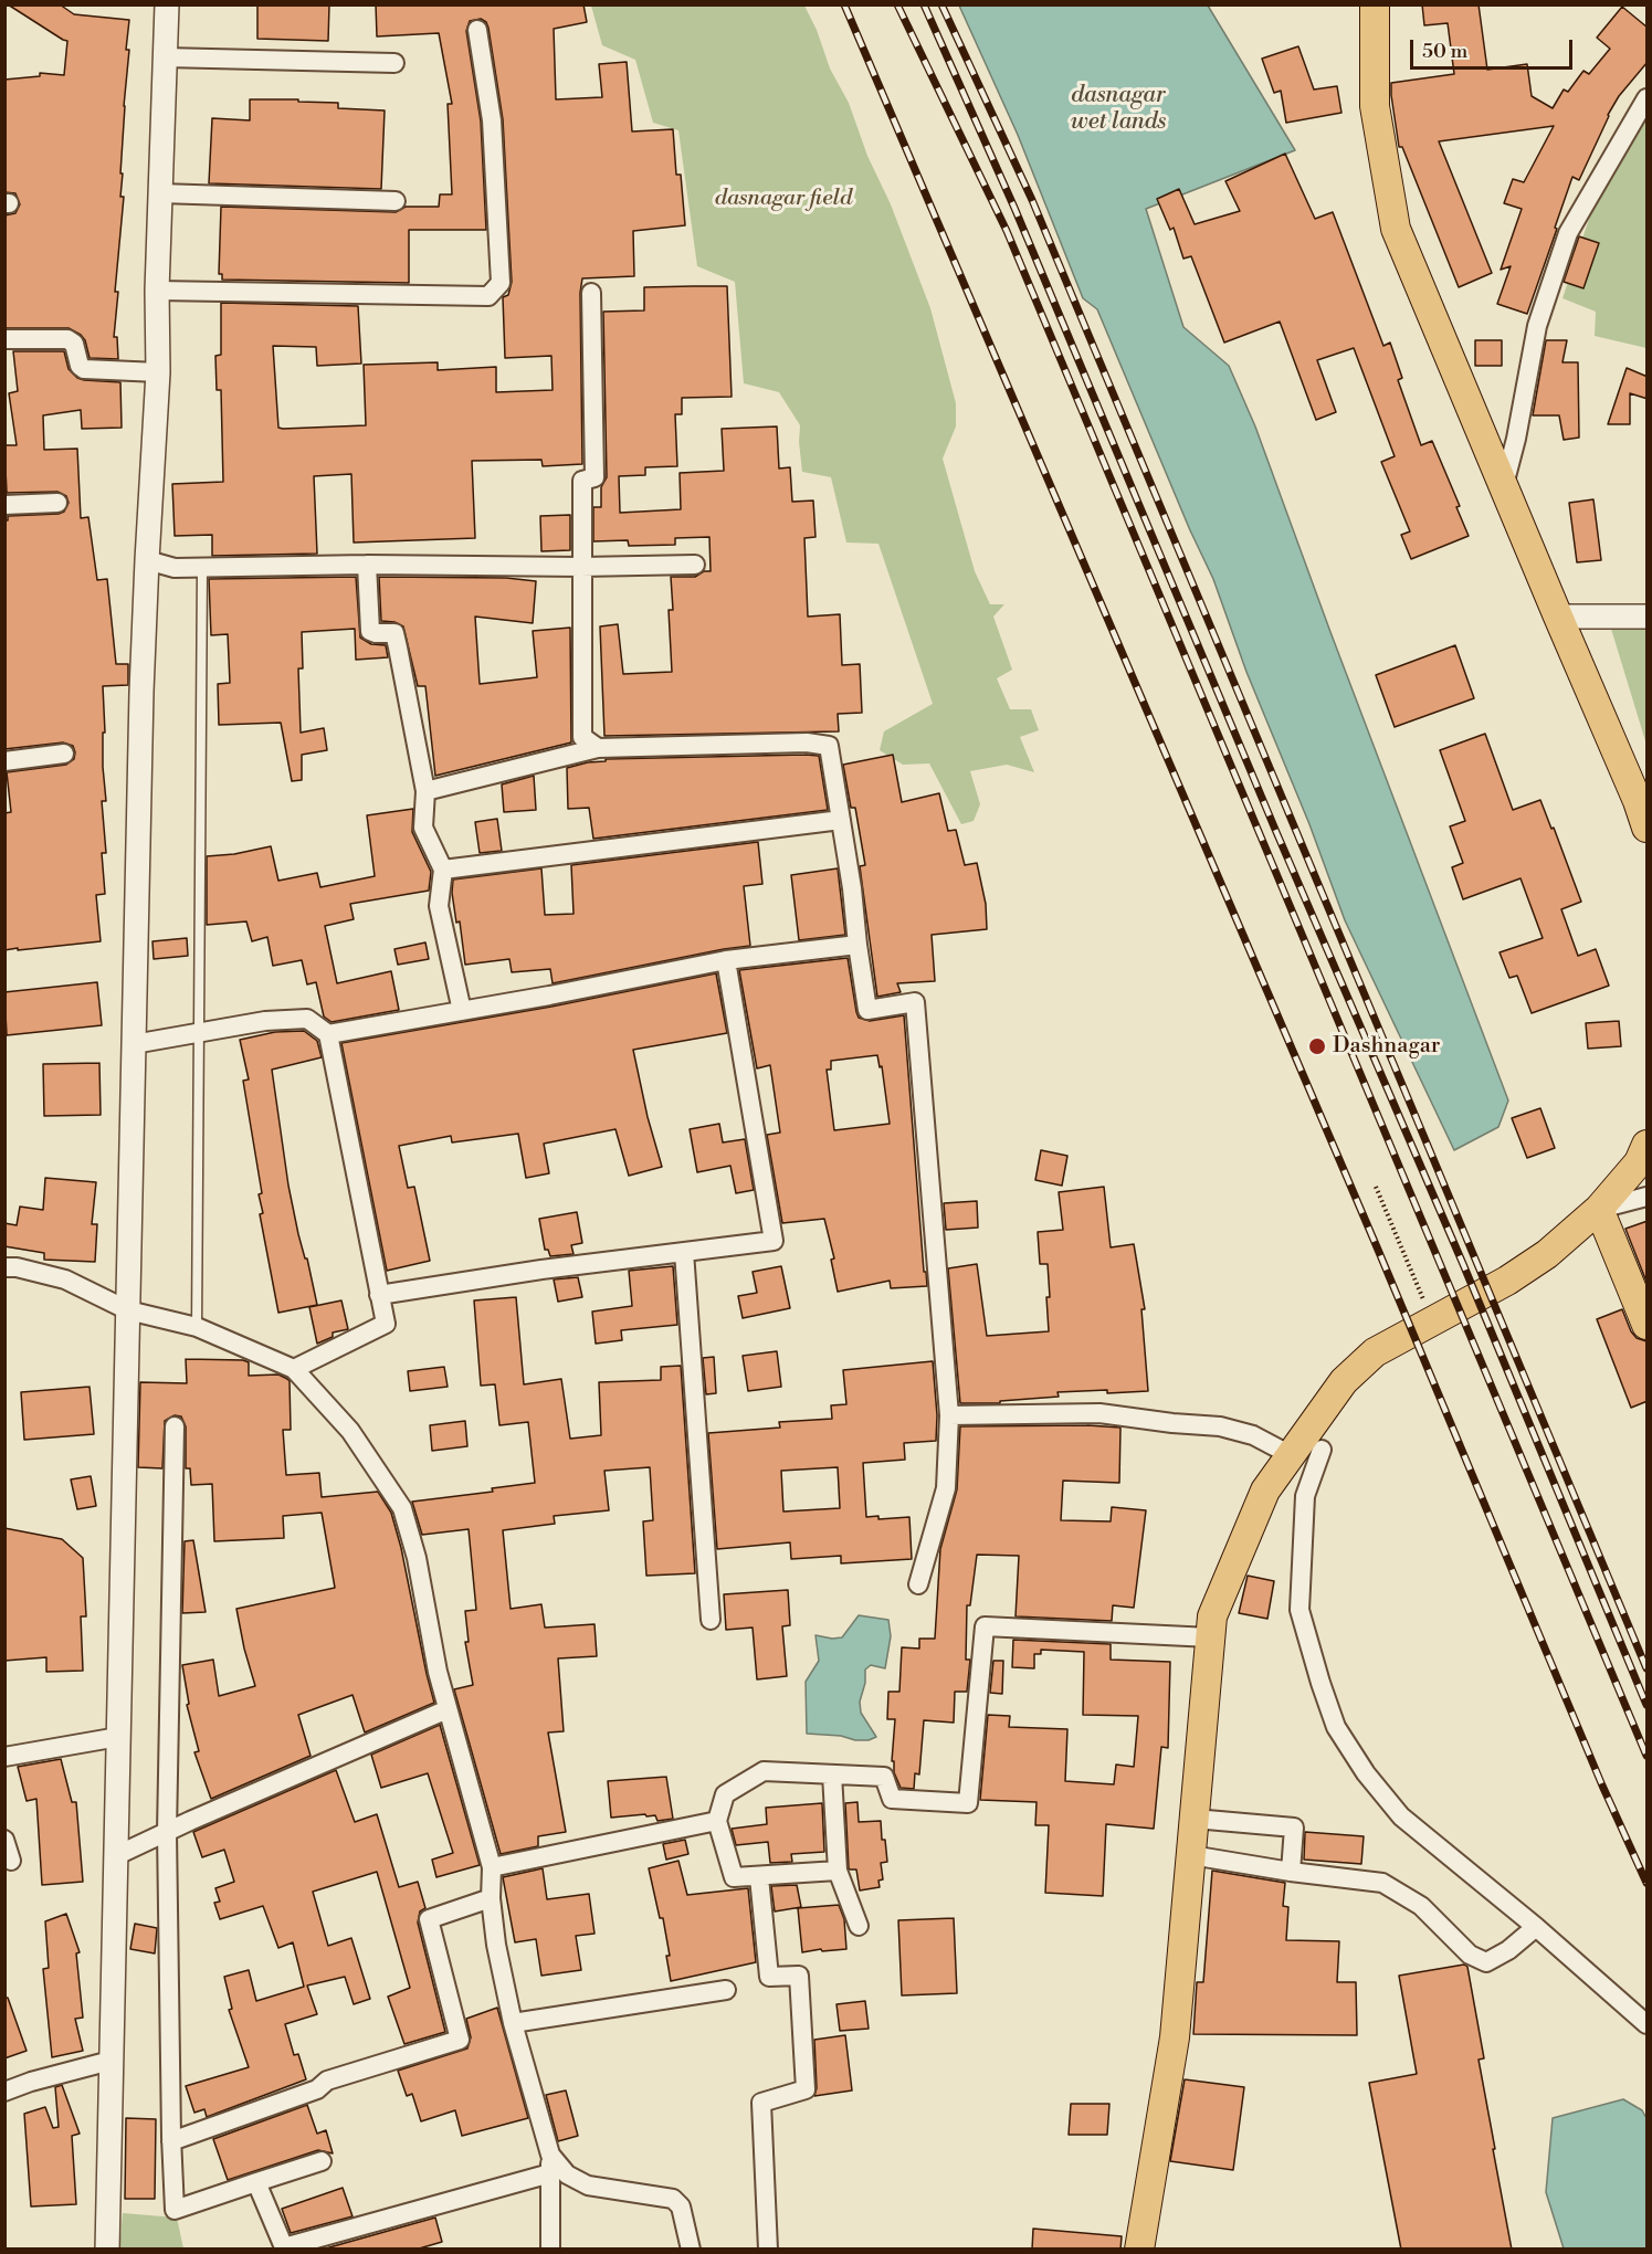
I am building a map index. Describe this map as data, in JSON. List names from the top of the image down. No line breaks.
{"water":["dasnagar wet lands"],"parks":["dasnagar field"],"places":["Dashnagar"],"scale_bar":"50 m"}
